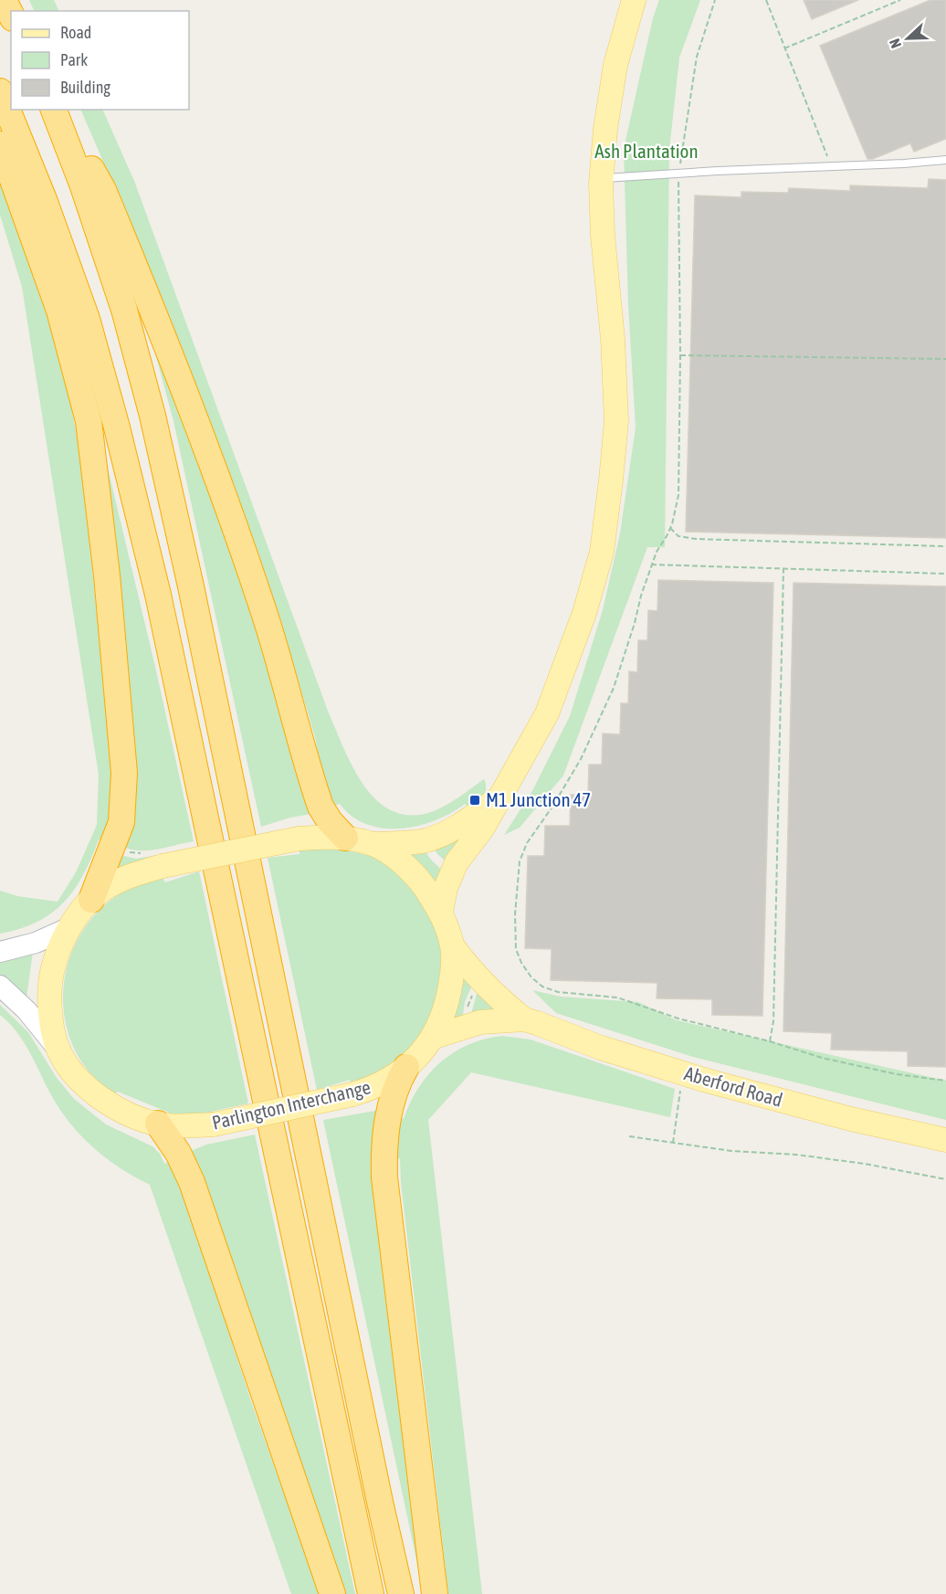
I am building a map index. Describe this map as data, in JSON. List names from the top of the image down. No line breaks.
{"streets":{"main road":["Aberford Road","Parlington Interchange"]},"crossings":[["Aberford Road","Parlington Interchange"]],"parks":["Ash Plantation"],"places":{"transit":["M1 Junction 47"]},"legend":["Road","Park","Building"],"north":"left"}
